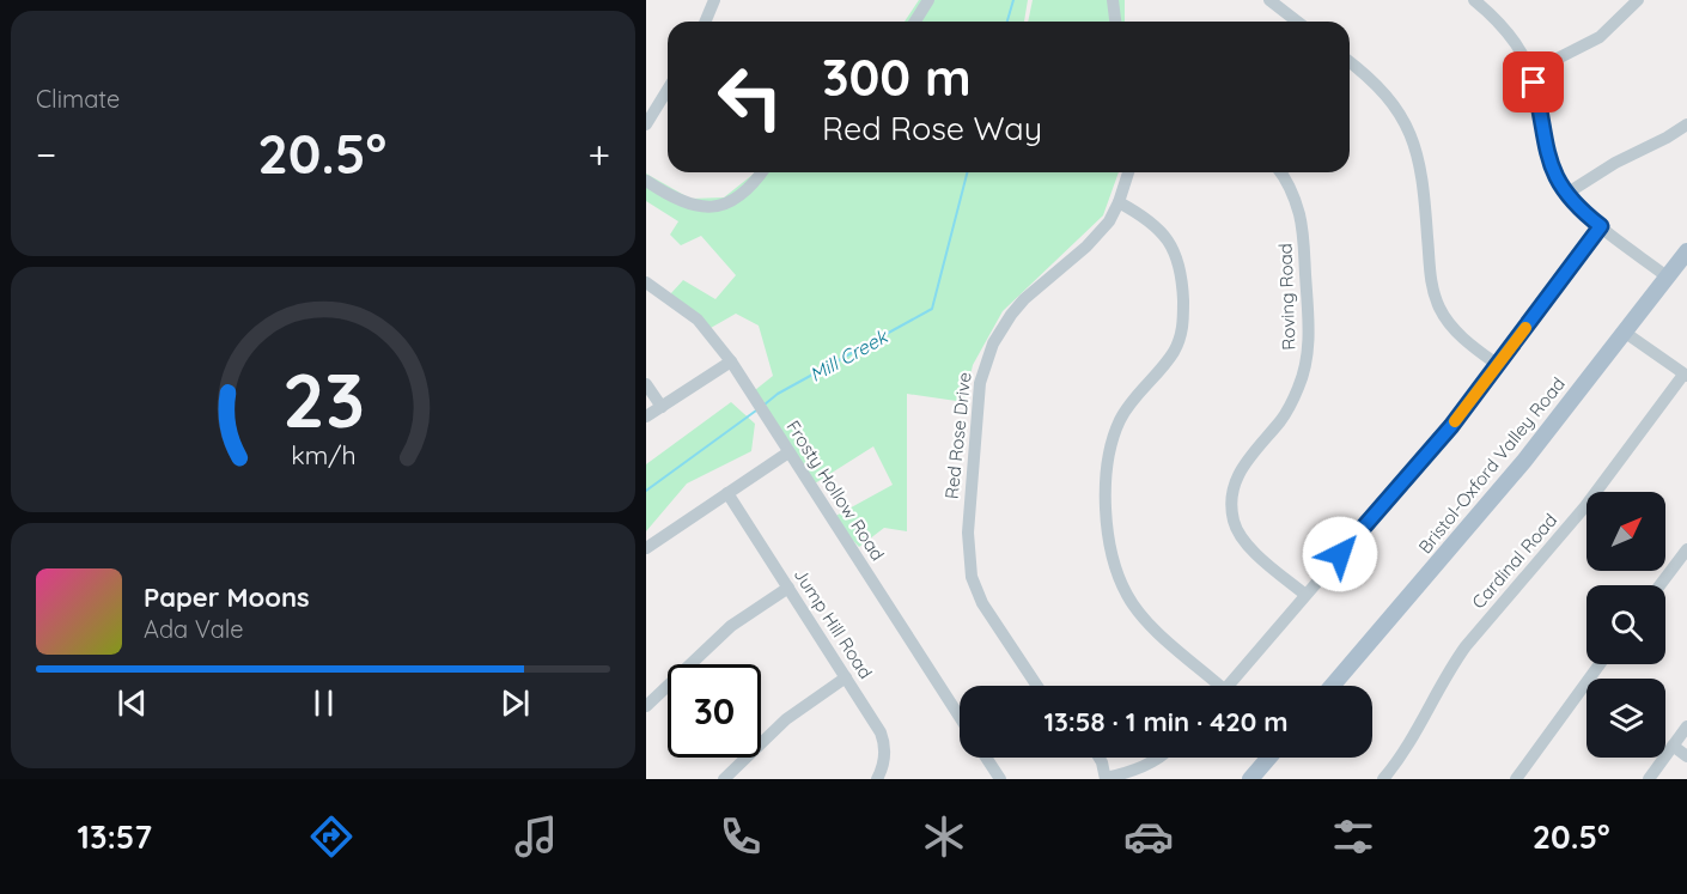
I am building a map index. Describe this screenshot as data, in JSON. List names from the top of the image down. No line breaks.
{"streets":{"main road":["Bristol-Oxford Valley Road"],"street":["Roving Road","Red Rose Drive","Frosty Hollow Road","Cardinal Road","Jump Hill Road"]},"water":["Mill Creek"],"north":"top right","page":{"tile":"Climate","turn":["300 m","Red Rose Way"],"heat":["−","20.5°","+"],"song":["Paper Moons","Ada Vale"],"limit":"30","trip":"13:58 · 1 min · 420 m","tabs":["13:57","20.5°"],"gauge":["23","km/h"]}}
